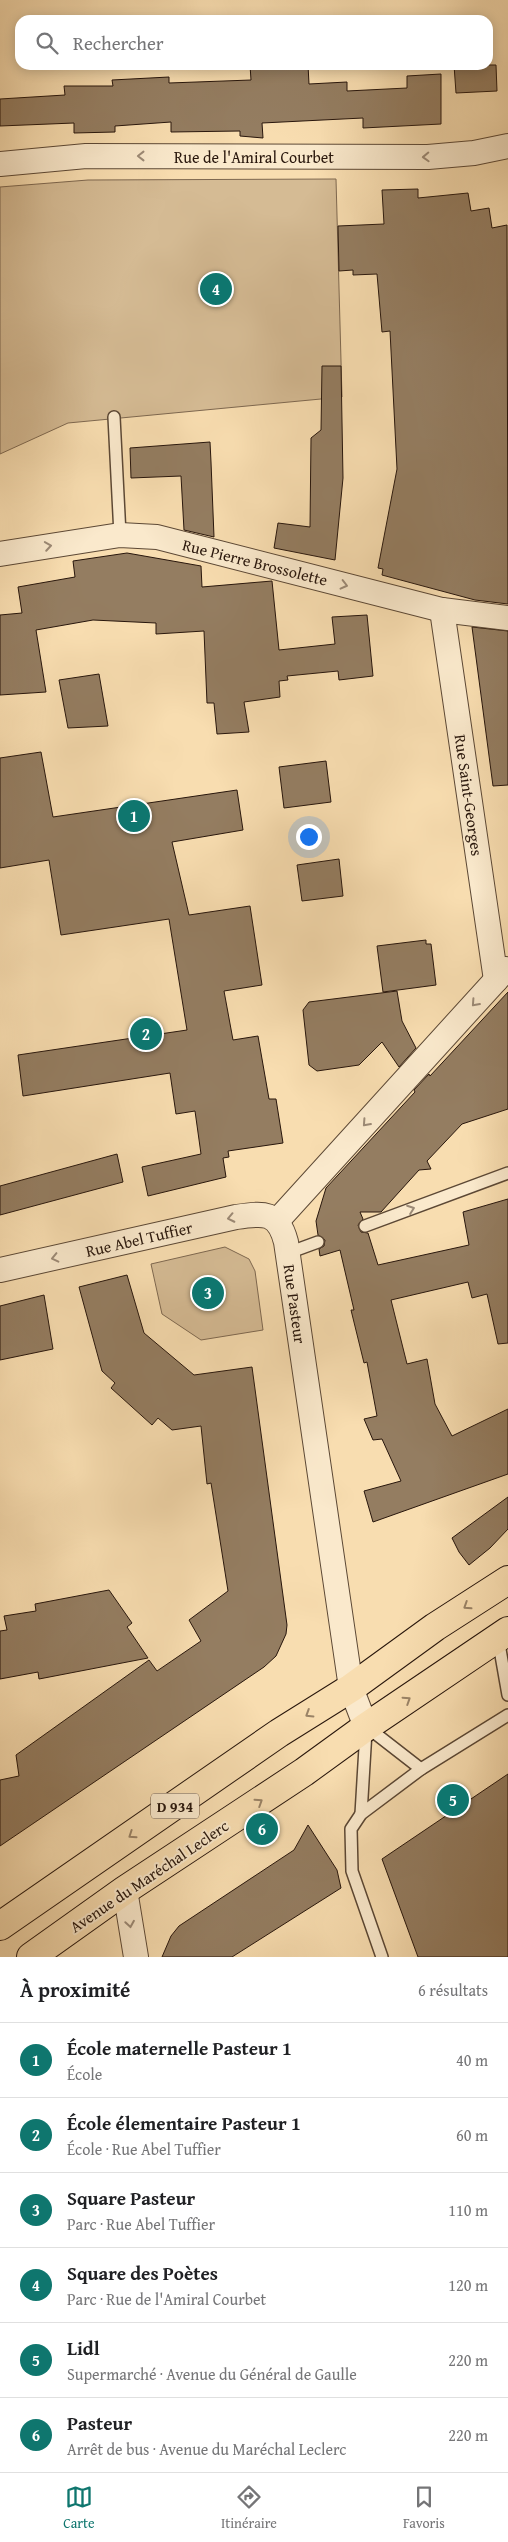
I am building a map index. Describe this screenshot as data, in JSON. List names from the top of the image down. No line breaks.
{"streets":{"main road":["D 934","Avenue du Maréchal Leclerc"],"street":["Rue de l'Amiral Courbet","Rue Pierre Brossolette","Rue Saint-Georges","Rue Abel Tuffier","Rue Pasteur"]},"crossings":[["Rue Pierre Brossolette","Rue Saint-Georges"],["Rue Abel Tuffier","Rue Pasteur"],["Rue Pasteur","D 934"],["Rue Pasteur","Avenue du Maréchal Leclerc"],["D 934","Avenue du Maréchal Leclerc"]],"one_way":["Rue de l'Amiral Courbet","Rue Pierre Brossolette","Rue Abel Tuffier"],"page":{"search":"Rechercher","pins":["4","1","2","3","5","6"],"heading":["À proximité","6 résultats"],"list":[{"mark":"1","name":"École maternelle Pasteur 1","note":"École","value":"40 m"},{"mark":"2","name":"École élementaire Pasteur 1","note":"École · Rue Abel Tuffier","value":"60 m"},{"mark":"3","name":"Square Pasteur","note":"Parc · Rue Abel Tuffier","value":"110 m"},{"mark":"4","name":"Square des Poètes","note":"Parc · Rue de l'Amiral Courbet","value":"120 m"},{"mark":"5","name":"Lidl","note":"Supermarché · Avenue du Général de Gaulle","value":"220 m"},{"mark":"6","name":"Pasteur","note":"Arrêt de bus · Avenue du Maréchal Leclerc","value":"220 m"}],"nav":["Carte","Itinéraire","Favoris"]}}
